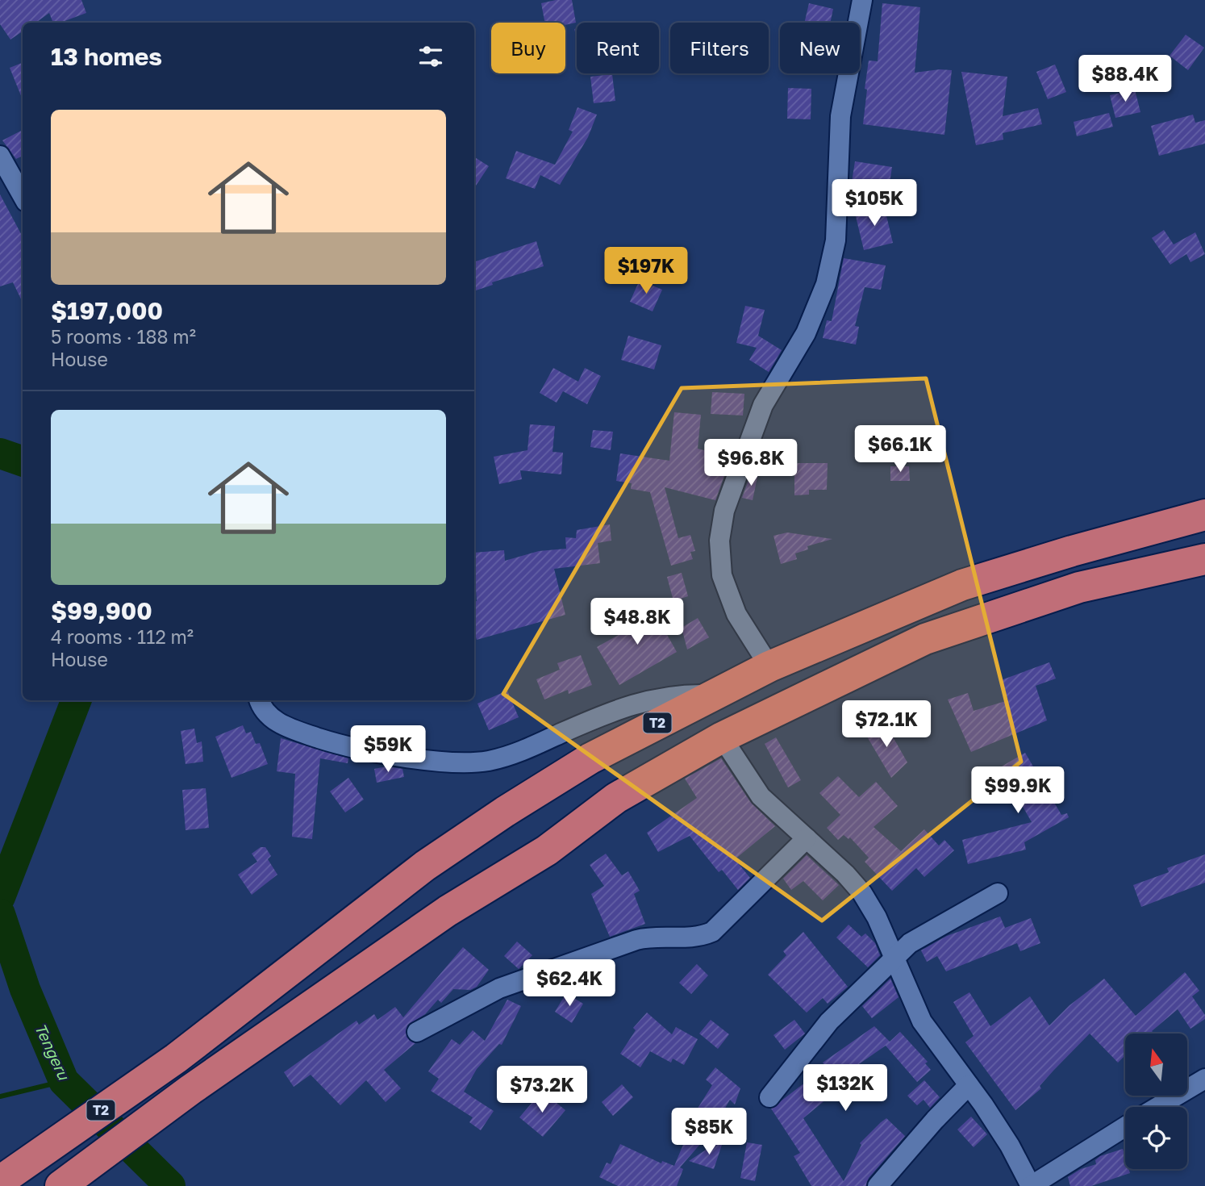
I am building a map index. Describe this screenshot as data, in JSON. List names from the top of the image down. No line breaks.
{"streets":{"highway":["T2"]},"water":["Tengeru"],"north":"top","page":{"chip":["Buy","Rent","Filters","New"],"heading":"13 homes","price":["$88.4K","$105K","$197K","$66.1K","$96.8K","$48.8K","$72.1K","$59K","$99.9K","$62.4K","$132K","$73.2K","$85K"],"list":[{"name":"$197,000","note":"5 rooms · 188 m² · House"},{"name":"$99,900","note":"4 rooms · 112 m² · House"}]}}
